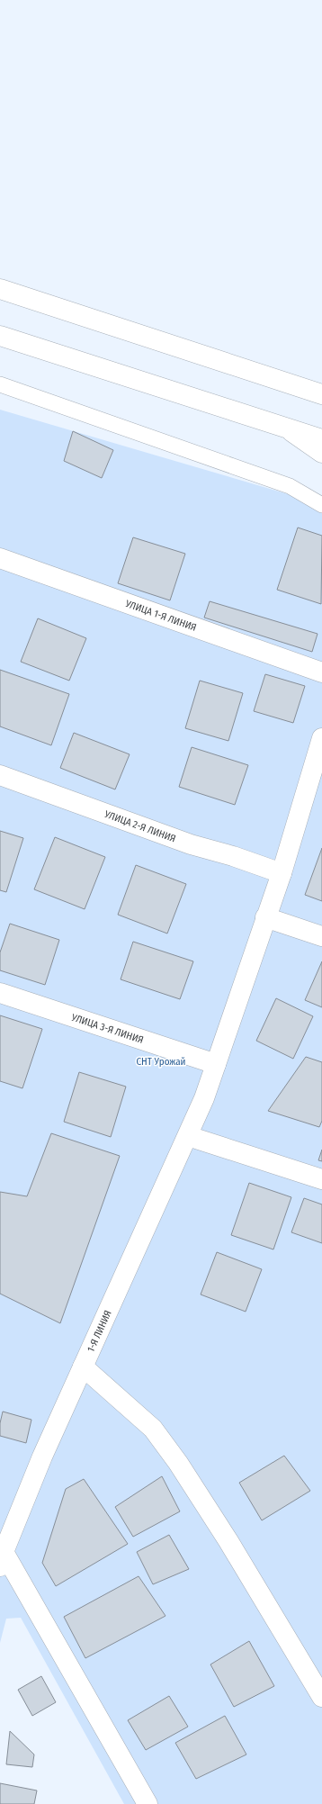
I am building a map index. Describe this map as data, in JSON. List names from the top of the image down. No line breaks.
{"streets":{"street":["УЛИЦА 1-Я ЛИНИЯ","УЛИЦА 2-Я ЛИНИЯ","УЛИЦА 3-Я ЛИНИЯ","1-Я ЛИНИЯ"]},"crossings":[["УЛИЦА 2-Я ЛИНИЯ","1-Я ЛИНИЯ"],["УЛИЦА 3-Я ЛИНИЯ","1-Я ЛИНИЯ"]],"parks":["СНТ Урожай"]}
